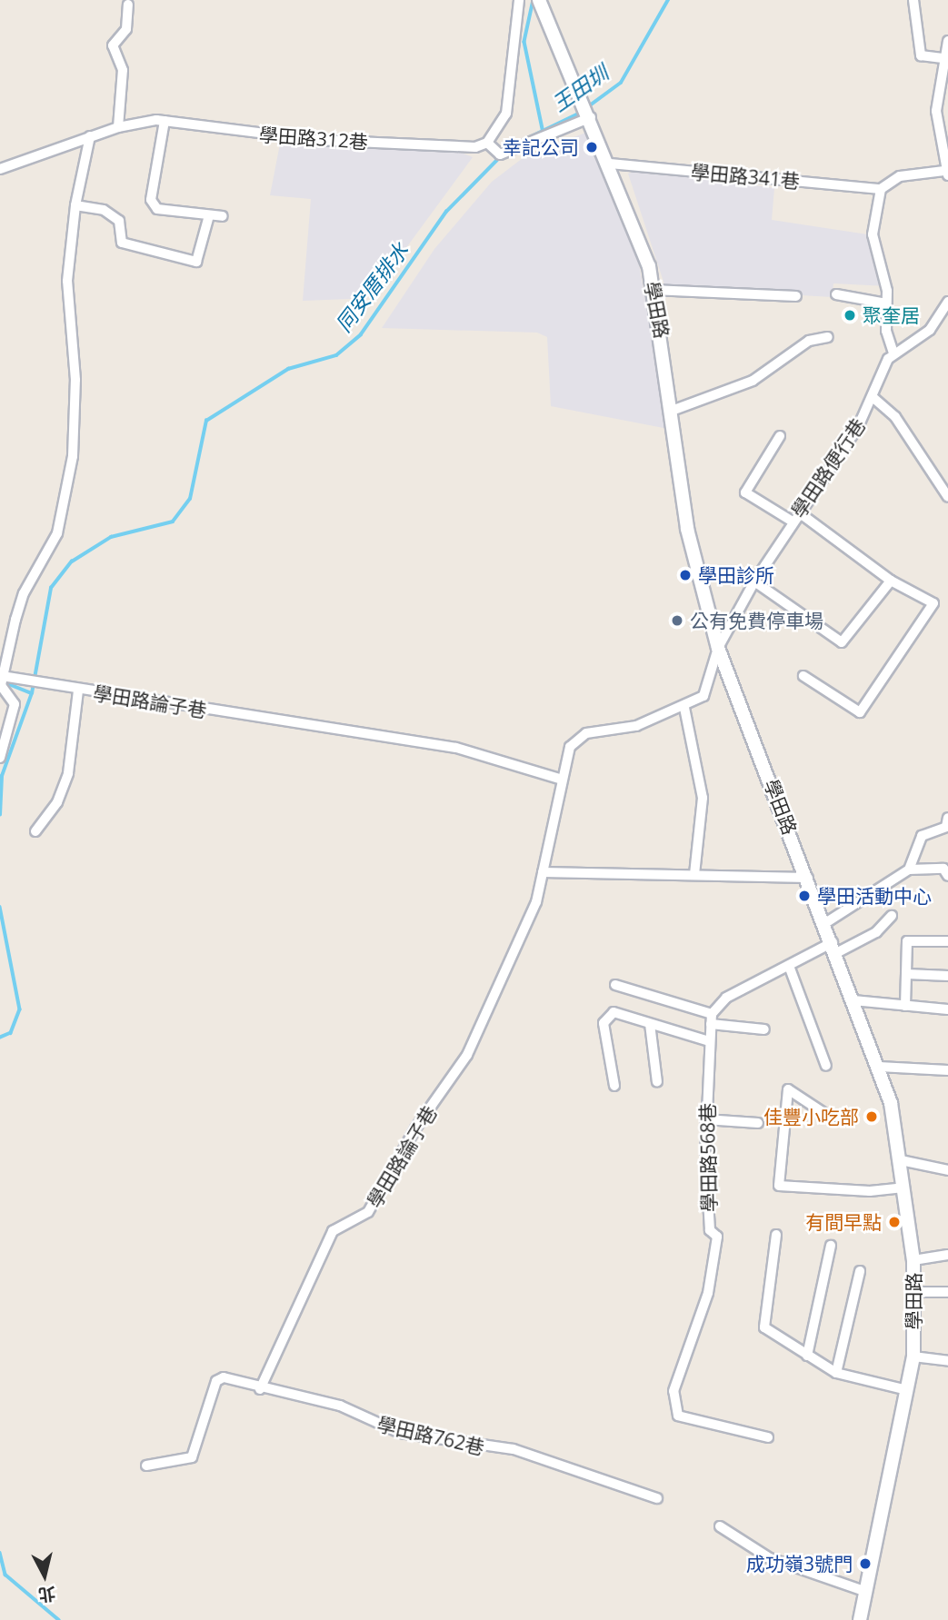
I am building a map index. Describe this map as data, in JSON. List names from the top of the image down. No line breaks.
{"streets":{"main road":["學田路"],"street":["學田路312巷","學田路341巷","學田路便行巷","學田路論子巷","學田路568巷","學田路762巷"]},"crossings":[["學田路312巷","學田路"],["學田路341巷","學田路"],["學田路","學田路便行巷"],["學田路","學田路論子巷"],["學田路便行巷","學田路論子巷"],["學田路論子巷","學田路762巷"]],"water":["王田圳","同安厝排水"],"places":["幸記公司","聚奎居","學田診所","公有免費停車場","學田活動中心","佳豐小吃部","有間早點","成功嶺3號門"],"north":"bottom"}
